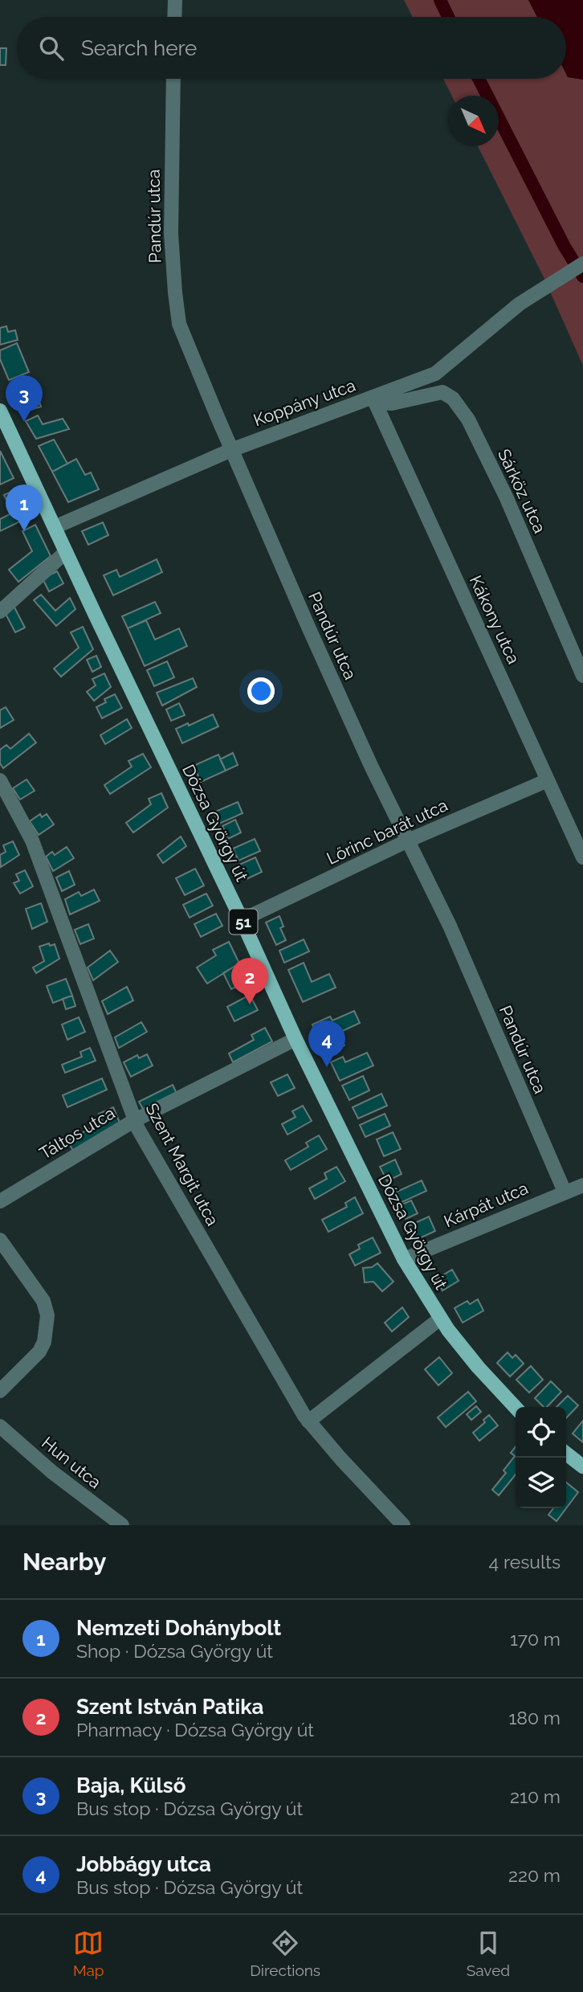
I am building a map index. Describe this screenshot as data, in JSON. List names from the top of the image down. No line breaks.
{"streets":{"main road":["Dózsa György út","51"],"street":["Pandúr utca","Koppány utca","Sárköz utca","Kákony utca","Lőrinc barát utca","Táltos utca","Szent Margit utca","Kárpát utca","Hun utca"]},"crossings":[["Pandúr utca","Koppány utca"],["Pandúr utca","Lőrinc barát utca"],["Pandúr utca","Kárpát utca"],["Koppány utca","Sárköz utca"],["Koppány utca","Kákony utca"],["Koppány utca","Dózsa György út"],["Sárköz utca","Kákony utca"],["Kákony utca","Lőrinc barát utca"],["Dózsa György út","Lőrinc barát utca"],["Dózsa György út","Táltos utca"],["Dózsa György út","Kárpát utca"],["Táltos utca","Szent Margit utca"]],"north":"bottom right","page":{"search":"Search here","pins":["3","1","2","4"],"heading":["Nearby","4 results"],"list":[{"mark":"1","name":"Nemzeti Dohánybolt","note":"Shop · Dózsa György út","value":"170 m"},{"mark":"2","name":"Szent István Patika","note":"Pharmacy · Dózsa György út","value":"180 m"},{"mark":"3","name":"Baja, Külső","note":"Bus stop · Dózsa György út","value":"210 m"},{"mark":"4","name":"Jobbágy utca","note":"Bus stop · Dózsa György út","value":"220 m"}],"nav":["Map","Directions","Saved"]}}
